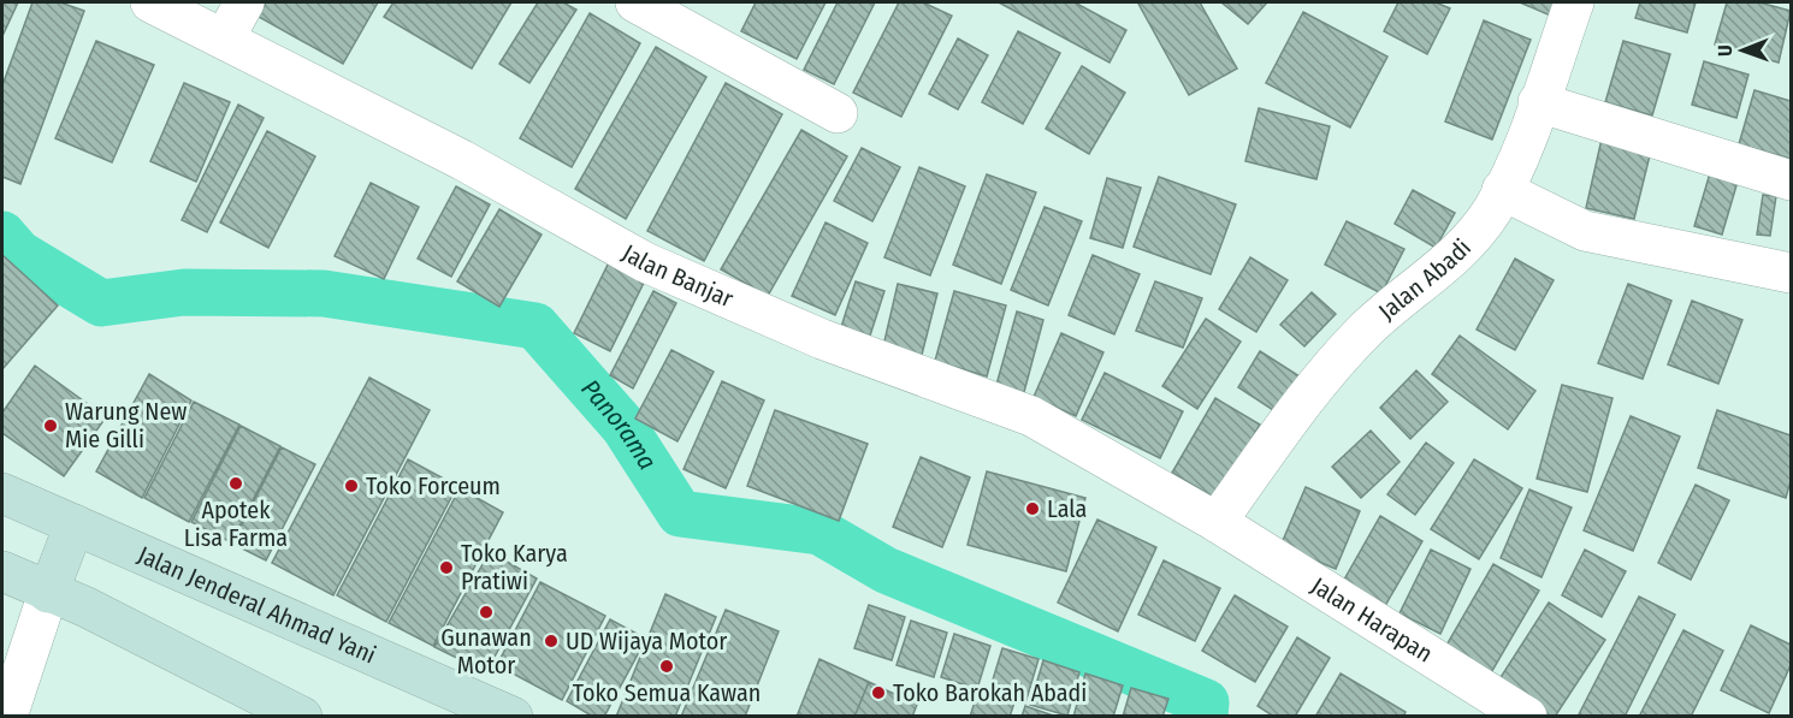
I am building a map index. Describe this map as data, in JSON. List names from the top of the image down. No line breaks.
{"streets":{"main road":["Jalan Jenderal Ahmad Yani"],"street":["Jalan Banjar","Jalan Abadi","Jalan Harapan"]},"crossings":[["Jalan Banjar","Jalan Abadi"],["Jalan Banjar","Jalan Harapan"],["Jalan Abadi","Jalan Harapan"]],"water":["Panorama"],"places":["Warung New Mie Gilli","Apotek Lisa Farma","Toko Forceum","Lala","Toko Karya Pratiwi","Gunawan Motor","UD Wijaya Motor","Toko Semua Kawan","Toko Barokah Abadi"],"north":"left"}
